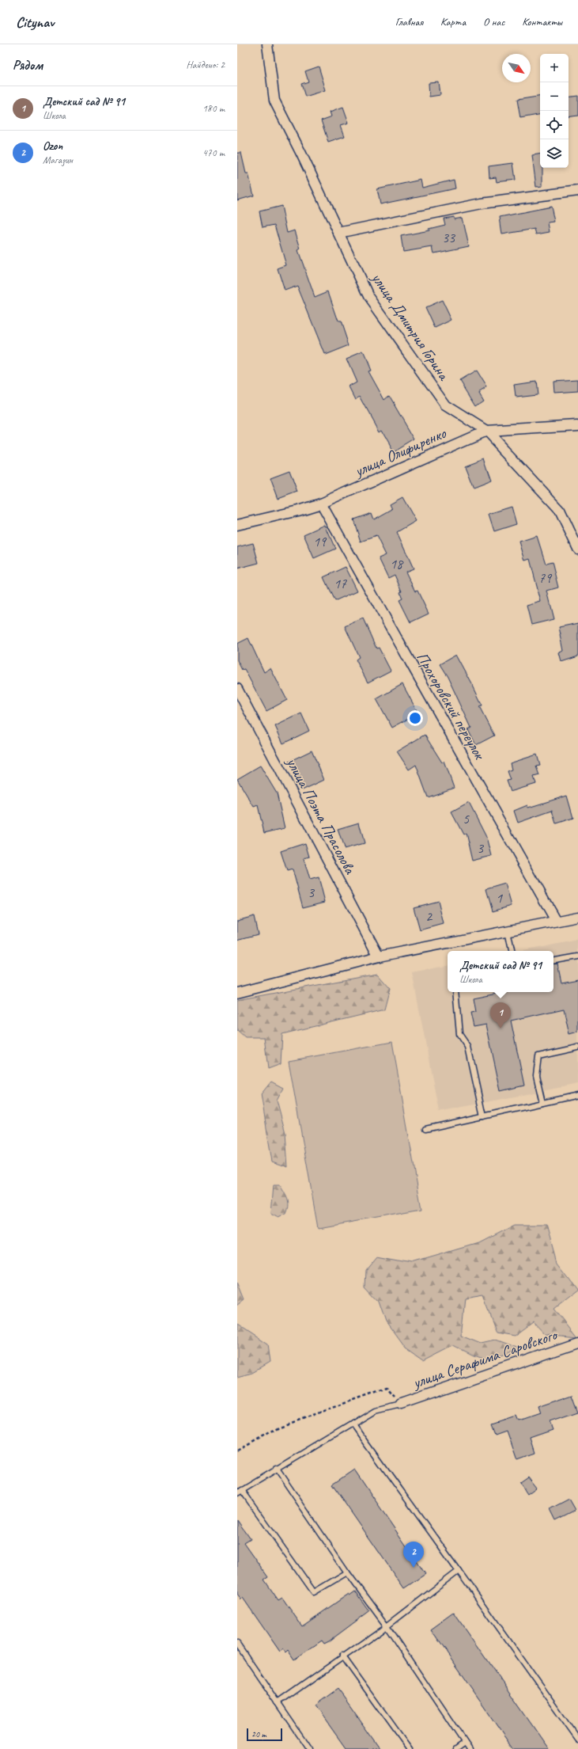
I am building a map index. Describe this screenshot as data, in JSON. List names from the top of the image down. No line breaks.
{"streets":{"street":["улица Дмитрия Горина","улица Олифиренко","Прохоровский переулок","улица Поэта Прасолова","улица Серафима Саровского"]},"crossings":[["улица Дмитрия Горина","улица Олифиренко"],["улица Олифиренко","Прохоровский переулок"]],"house_numbers":["33","19","18","79","17","5","3","3","1","2"],"scale_bar":"20 m","north":"bottom right","page":{"header":"Citynav","nav":["Главная","Карта","О нас","Контакты"],"heading":["Рядом","Найдено: 2"],"map_buttons":["+","−"],"list":[{"mark":"1","name":"Детский сад № 91","note":"Школа","value":"180 m"},{"mark":"2","name":"Ozon","note":"Магазин","value":"470 m"}],"popup":["Детский сад № 91","Школа"],"pins":["1","2"],"scale":"20 m"}}
